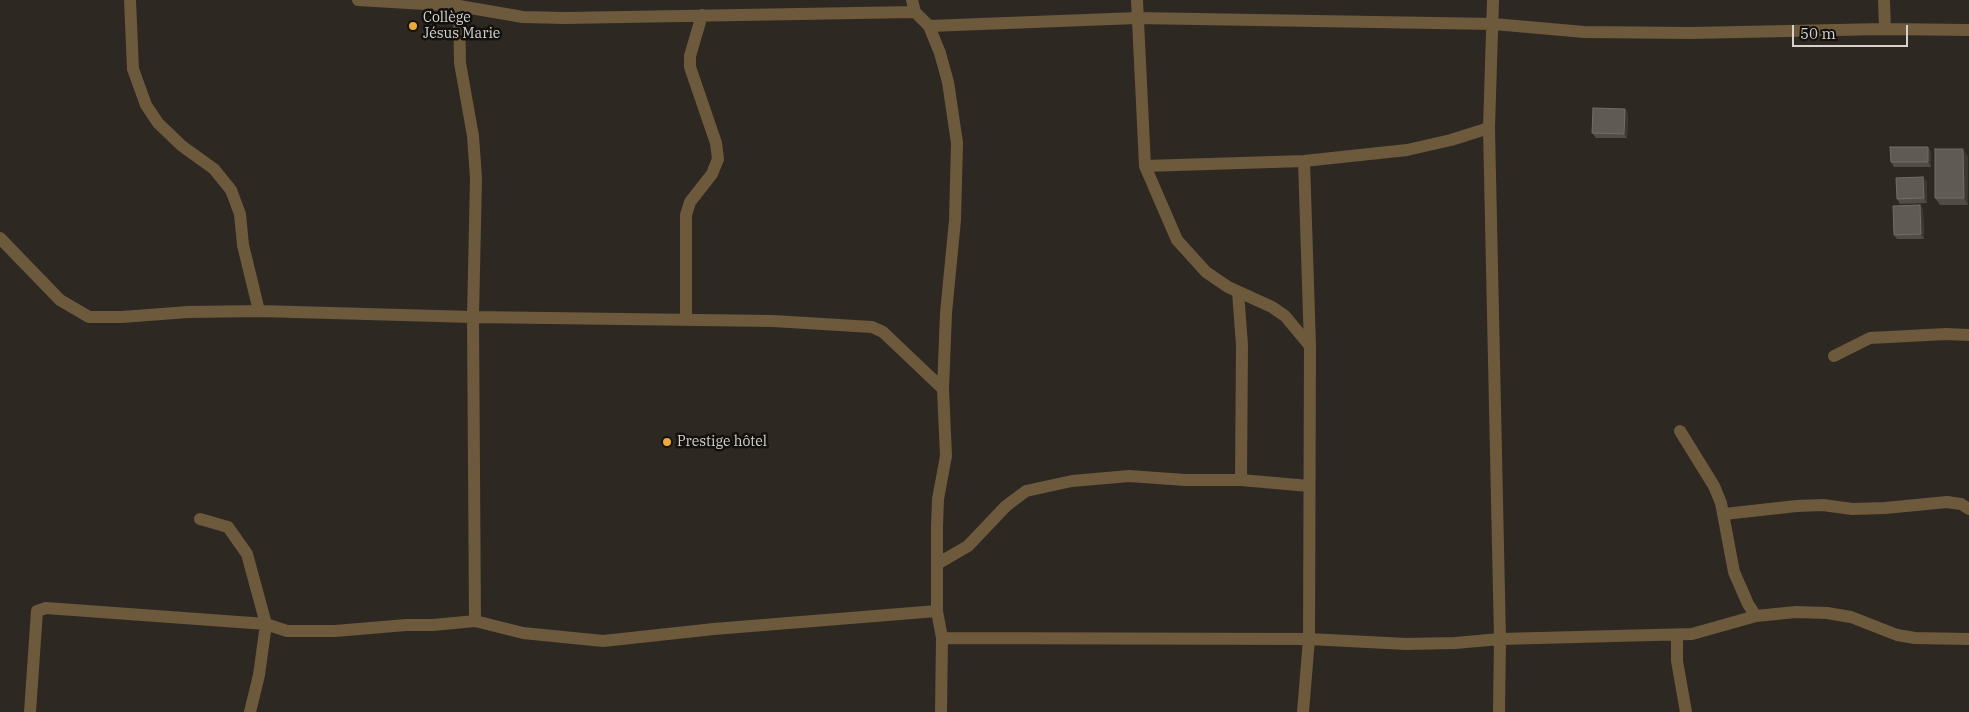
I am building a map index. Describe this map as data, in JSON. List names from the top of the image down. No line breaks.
{"places":["Collège Jésus Marie","Prestige hôtel"],"scale_bar":"50 m"}
